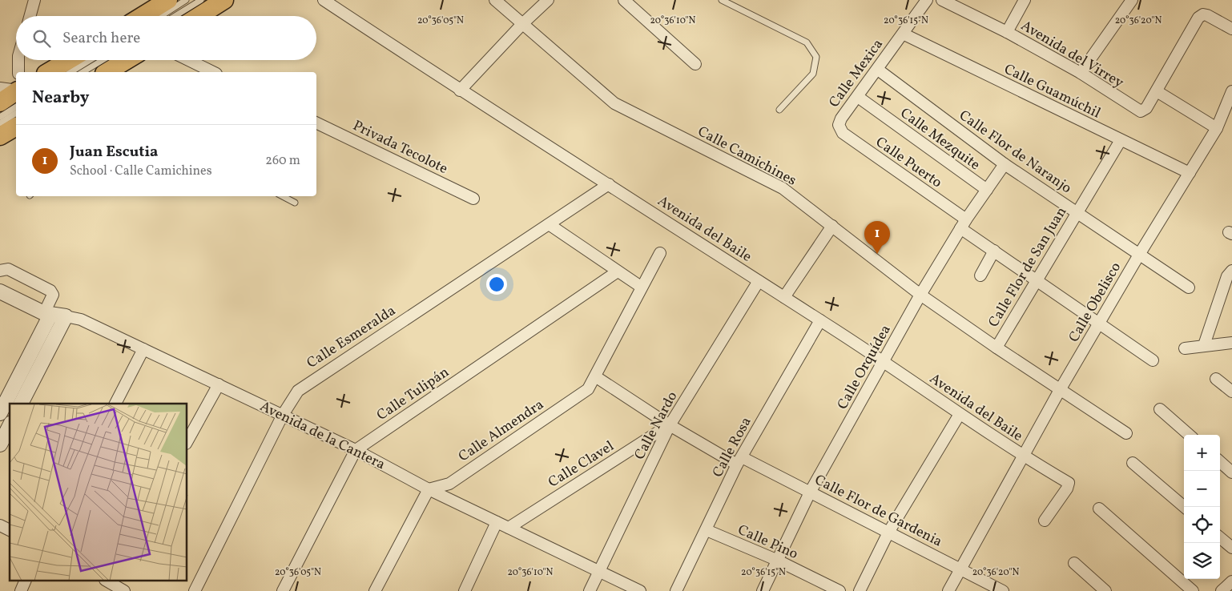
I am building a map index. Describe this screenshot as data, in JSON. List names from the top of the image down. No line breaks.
{"streets":{"street":["Avenida del Virrey","Calle Mexica","Calle Guamúchil","Calle Mezquite","Privada Tecolote","Calle Flor de Naranjo","Calle Camichines","Calle Puerto","Avenida del Baile","Calle Flor de San Juan","Calle Obelisco","Calle Esmeralda","Calle Orquídea","Calle Tulipán","Calle Nardo","Calle Almendra","Avenida de la Cantera","Calle Rosa","Calle Clavel","Calle Flor de Gardenia","Calle Pino"]},"crossings":[["Calle Mexica","Calle Guamúchil"],["Calle Mexica","Calle Mezquite"],["Calle Mexica","Calle Flor de Naranjo"],["Calle Mexica","Calle Puerto"],["Calle Guamúchil","Calle Flor de San Juan"],["Calle Guamúchil","Calle Obelisco"],["Calle Mezquite","Calle Orquídea"],["Calle Flor de Naranjo","Calle Flor de San Juan"],["Calle Flor de Naranjo","Calle Obelisco"],["Calle Flor de Naranjo","Calle Orquídea"],["Calle Camichines","Calle Flor de San Juan"],["Calle Camichines","Calle Obelisco"],["Calle Camichines","Calle Orquídea"],["Calle Puerto","Calle Flor de San Juan"],["Calle Puerto","Calle Obelisco"],["Calle Puerto","Calle Orquídea"],["Avenida del Baile","Calle Obelisco"],["Avenida del Baile","Calle Esmeralda"],["Avenida del Baile","Calle Orquídea"],["Avenida del Baile","Calle Nardo"],["Avenida del Baile","Calle Rosa"],["Calle Obelisco","Calle Flor de Gardenia"],["Calle Esmeralda","Avenida de la Cantera"],["Calle Orquídea","Calle Flor de Gardenia"],["Calle Orquídea","Calle Pino"],["Calle Tulipán","Avenida de la Cantera"],["Calle Nardo","Avenida de la Cantera"],["Calle Nardo","Calle Clavel"],["Calle Nardo","Calle Flor de Gardenia"],["Calle Almendra","Avenida de la Cantera"],["Calle Almendra","Calle Flor de Gardenia"],["Avenida de la Cantera","Calle Clavel"],["Calle Rosa","Calle Flor de Gardenia"],["Calle Rosa","Calle Pino"],["Calle Clavel","Calle Flor de Gardenia"]],"page":{"search":"Search here","heading":"Nearby","list":[{"mark":"1","name":"Juan Escutia","note":"School · Calle Camichines","value":"260 m"}],"pins":"1","map_buttons":["+","−"]},"coordinates":["20°36'05\"N","20°36'10\"N","20°36'15\"N","20°36'20\"N"]}
